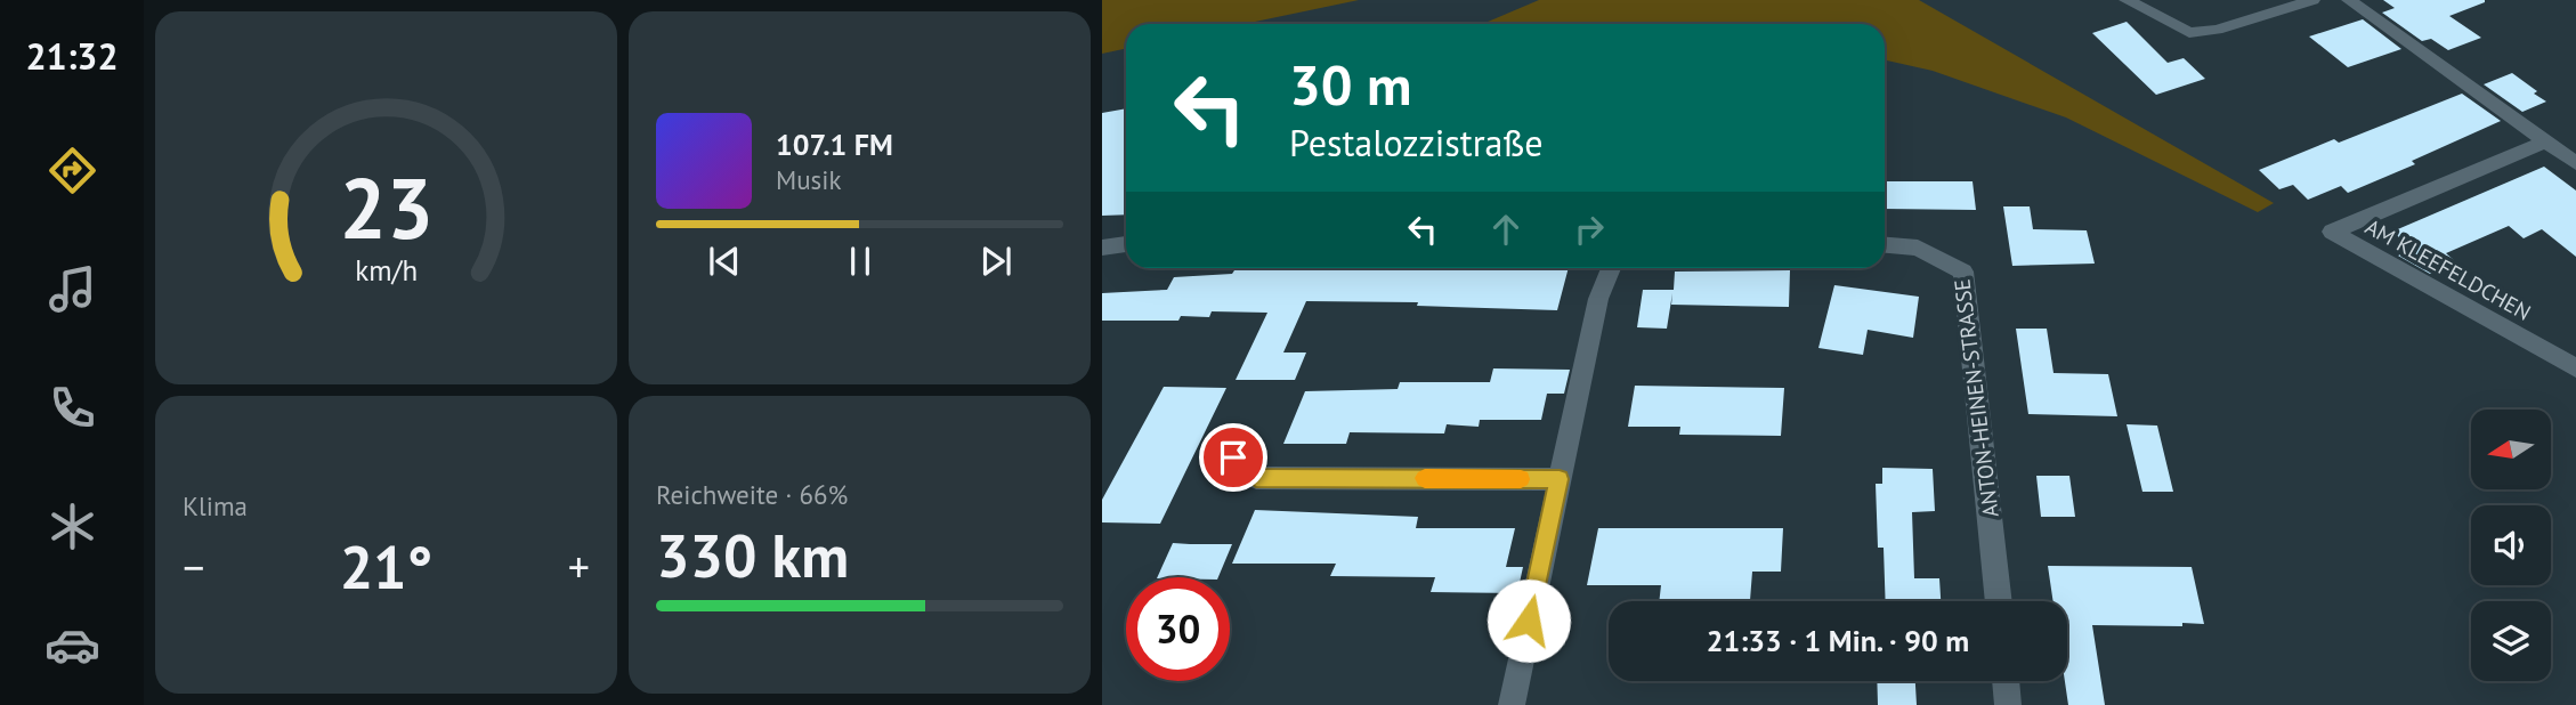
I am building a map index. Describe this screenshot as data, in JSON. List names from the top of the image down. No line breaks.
{"streets":{"street":["AM KLEEFELDCHEN","ANTON-HEINEN-STRASSE"]},"north":"left","page":{"tabs":"21:32","turn":["30 m","Pestalozzistraße"],"song":["107.1 FM","Musik"],"tile":["Klima",["Reichweite · 66%","330 km"]],"heat":["−","21°","+"],"limit":"30","trip":"21:33 · 1 Min. · 90 m","gauge":["23","km/h"]}}
